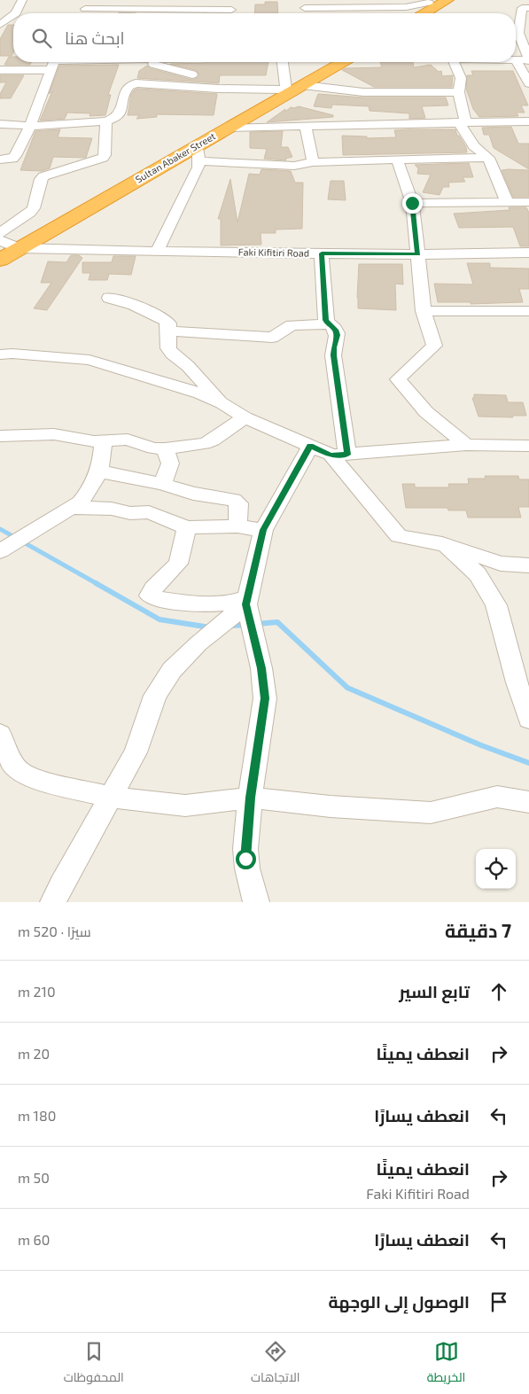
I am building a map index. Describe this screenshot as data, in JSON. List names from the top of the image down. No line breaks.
{"streets":{"highway":["Sultan Abaker Street"],"street":["Faki Kifitiri Road"]},"crossings":[["Sultan Abaker Street","Faki Kifitiri Road"]],"page":{"search":"ابحث هنا","heading":["7 دقيقة","سيرًا · 520 m"],"list":[["تابع السير","210 m"],["انعطف يمينًا","20 m"],["انعطف يسارًا","180 m"],["انعطف يمينًا","Faki Kifitiri Road","50 m"],["انعطف يسارًا","60 m"],"الوصول إلى الوجهة"],"nav":["الخريطة","الاتجاهات","المحفوظات"]}}
